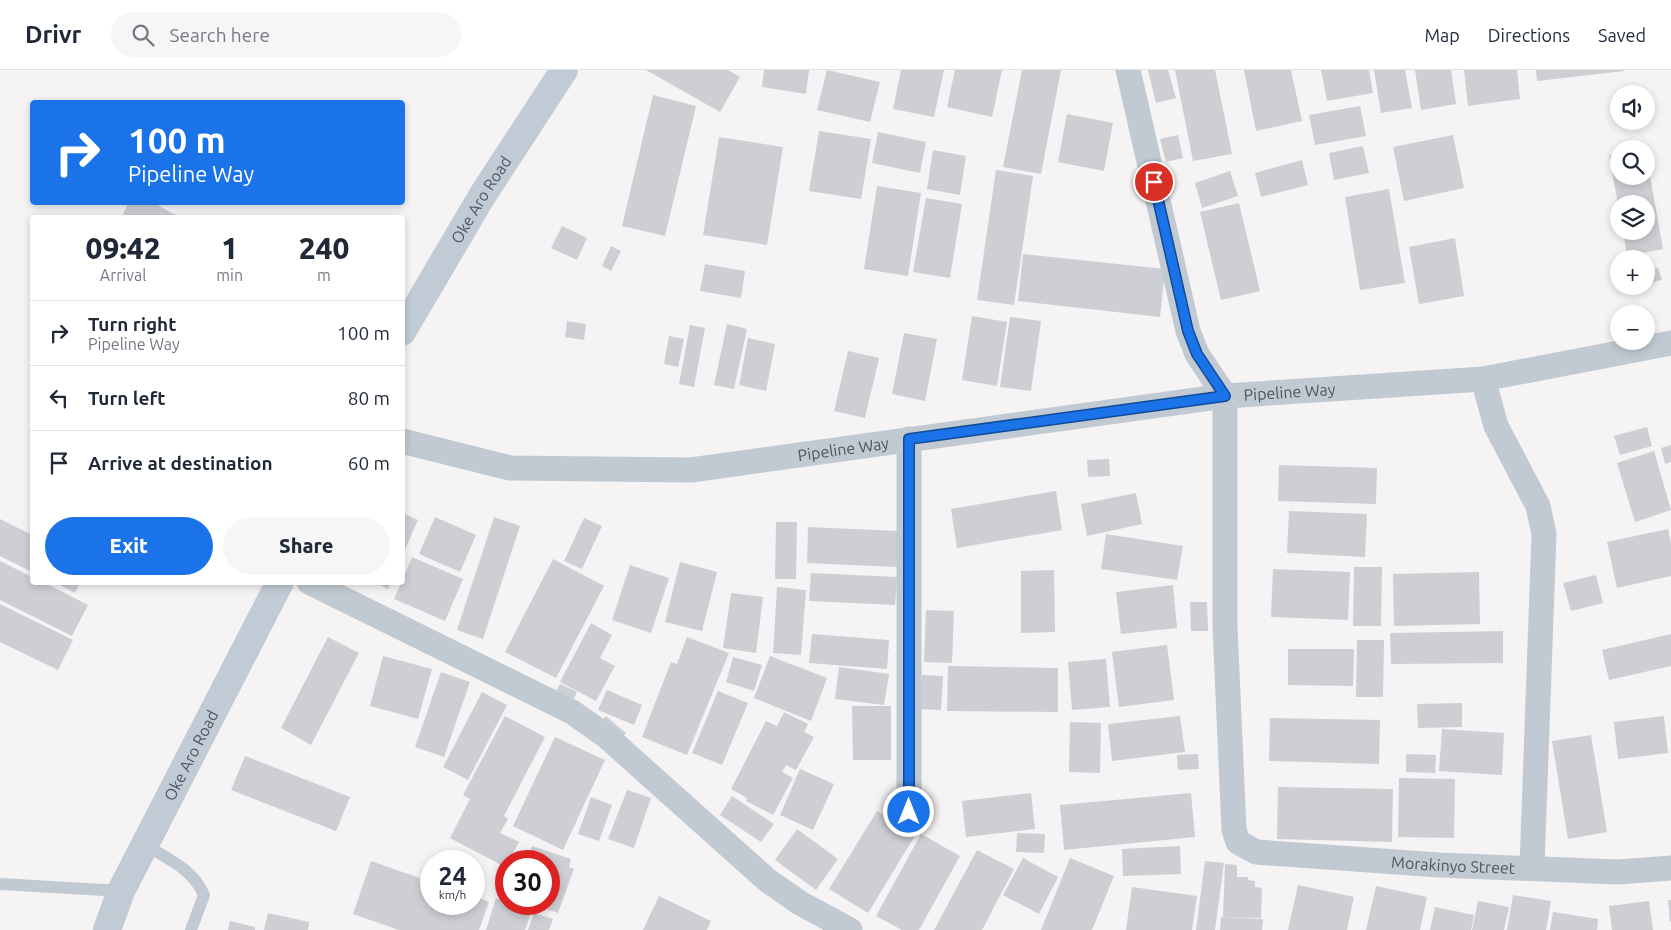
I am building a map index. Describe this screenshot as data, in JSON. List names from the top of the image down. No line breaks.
{"streets":{"main road":["Oke Aro Road"],"street":["Pipeline Way","Morakinyo Street"]},"crossings":[["Pipeline Way","Morakinyo Street"]],"page":{"header":"Drivr","search":"Search here","nav":["Map","Directions","Saved"],"map_buttons":["+","−"],"turn":["100 m","Pipeline Way"],"eta":["09:42","Arrival","1","min","240","m"],"list":[{"name":"Turn right","note":"Pipeline Way","value":"100 m"},{"name":"Turn left","value":"80 m"},{"name":"Arrive at destination","value":"60 m"}],"buttons":["Exit","Share"],"speed":"24 km/h","limit":"30"}}
